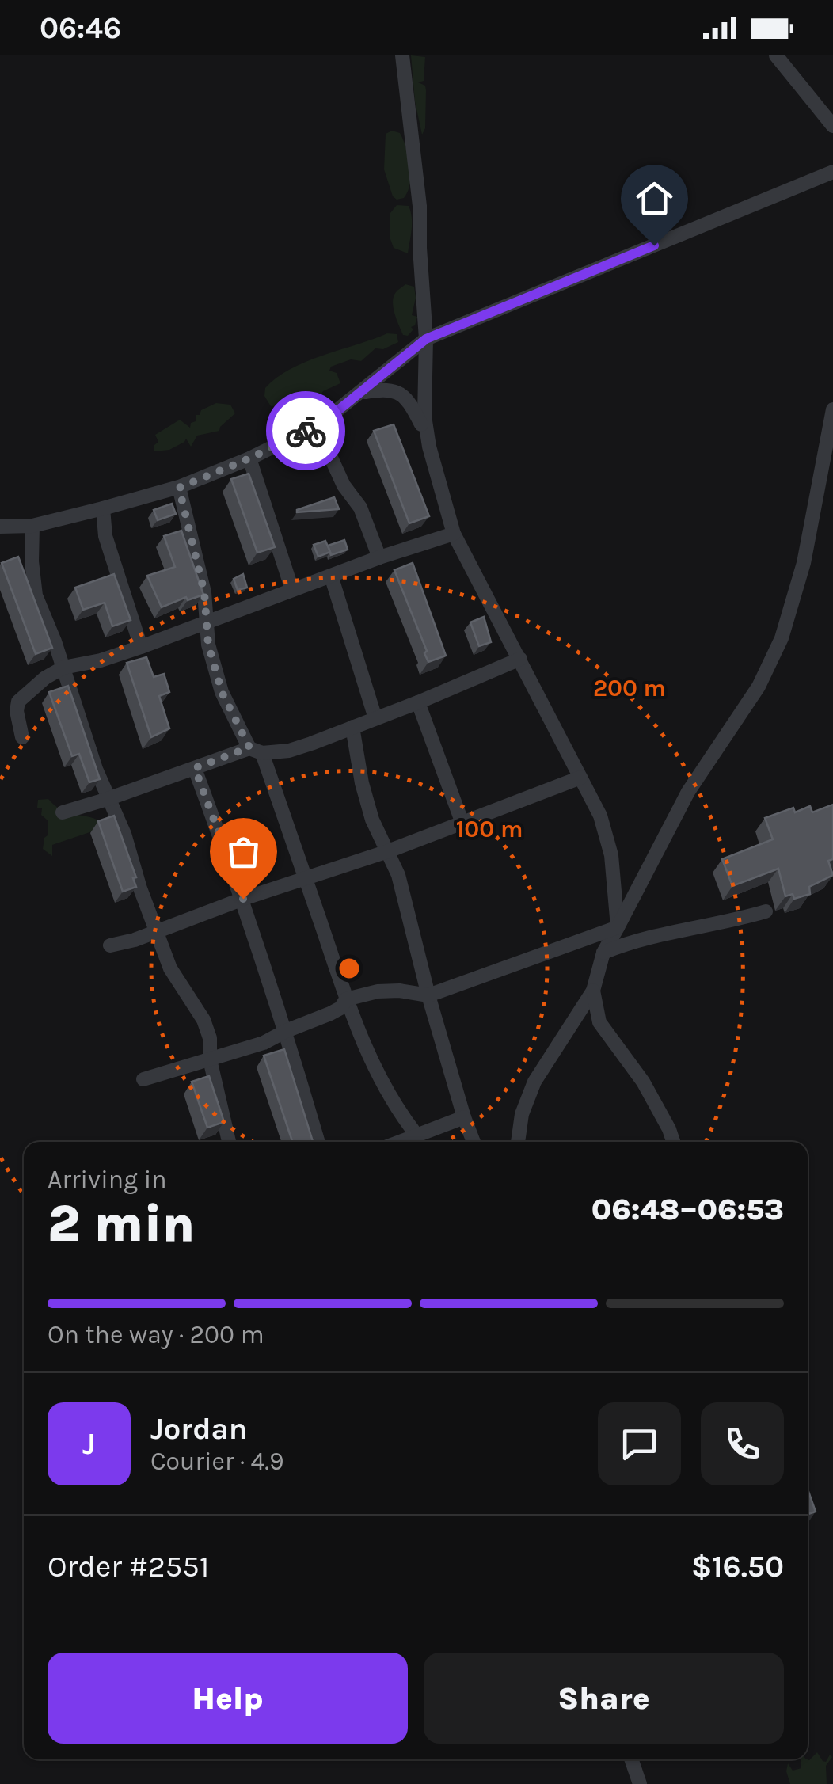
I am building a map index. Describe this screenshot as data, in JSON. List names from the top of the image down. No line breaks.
{"page":{"status":"06:46","heading":["2 min","Arriving in","06:48–06:53"],"panel":["Jordan","Courier · 4.9","Order #2551","$16.50"],"bar":"On the way · 200 m","round":"J","buttons":["Help","Share"]},"rings":["200 m","100 m"]}
